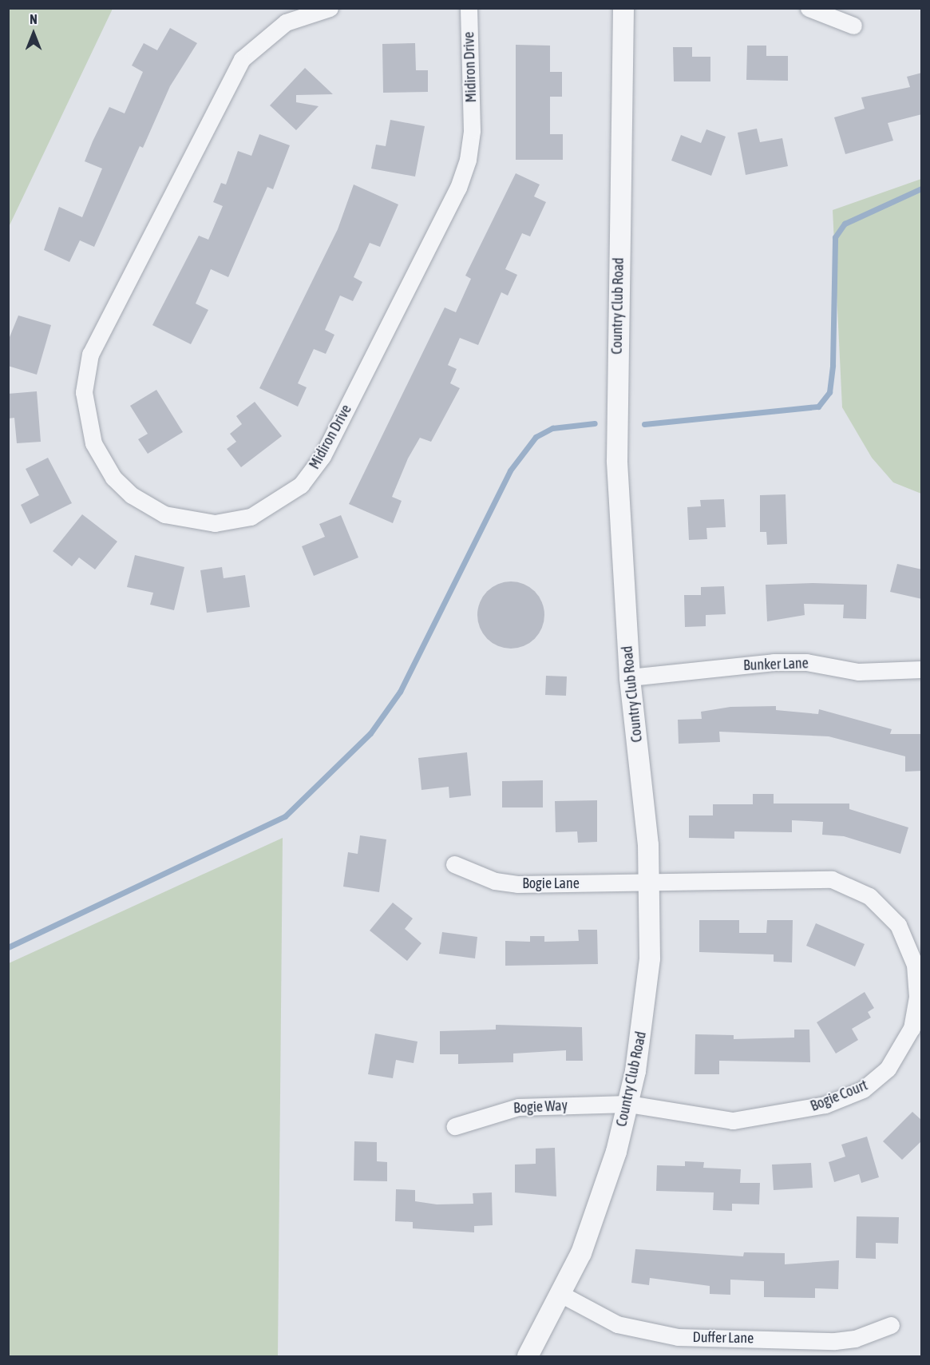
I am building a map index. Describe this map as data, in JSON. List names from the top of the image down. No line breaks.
{"streets":{"street":["Midiron Drive","Country Club Road","Bunker Lane","Bogie Lane","Bogie Court","Bogie Way","Duffer Lane"]},"crossings":[["Country Club Road","Bunker Lane"],["Country Club Road","Bogie Lane"],["Country Club Road","Bogie Court"],["Country Club Road","Bogie Way"],["Country Club Road","Duffer Lane"],["Bogie Lane","Bogie Court"],["Bogie Court","Bogie Way"]],"north":"top"}
